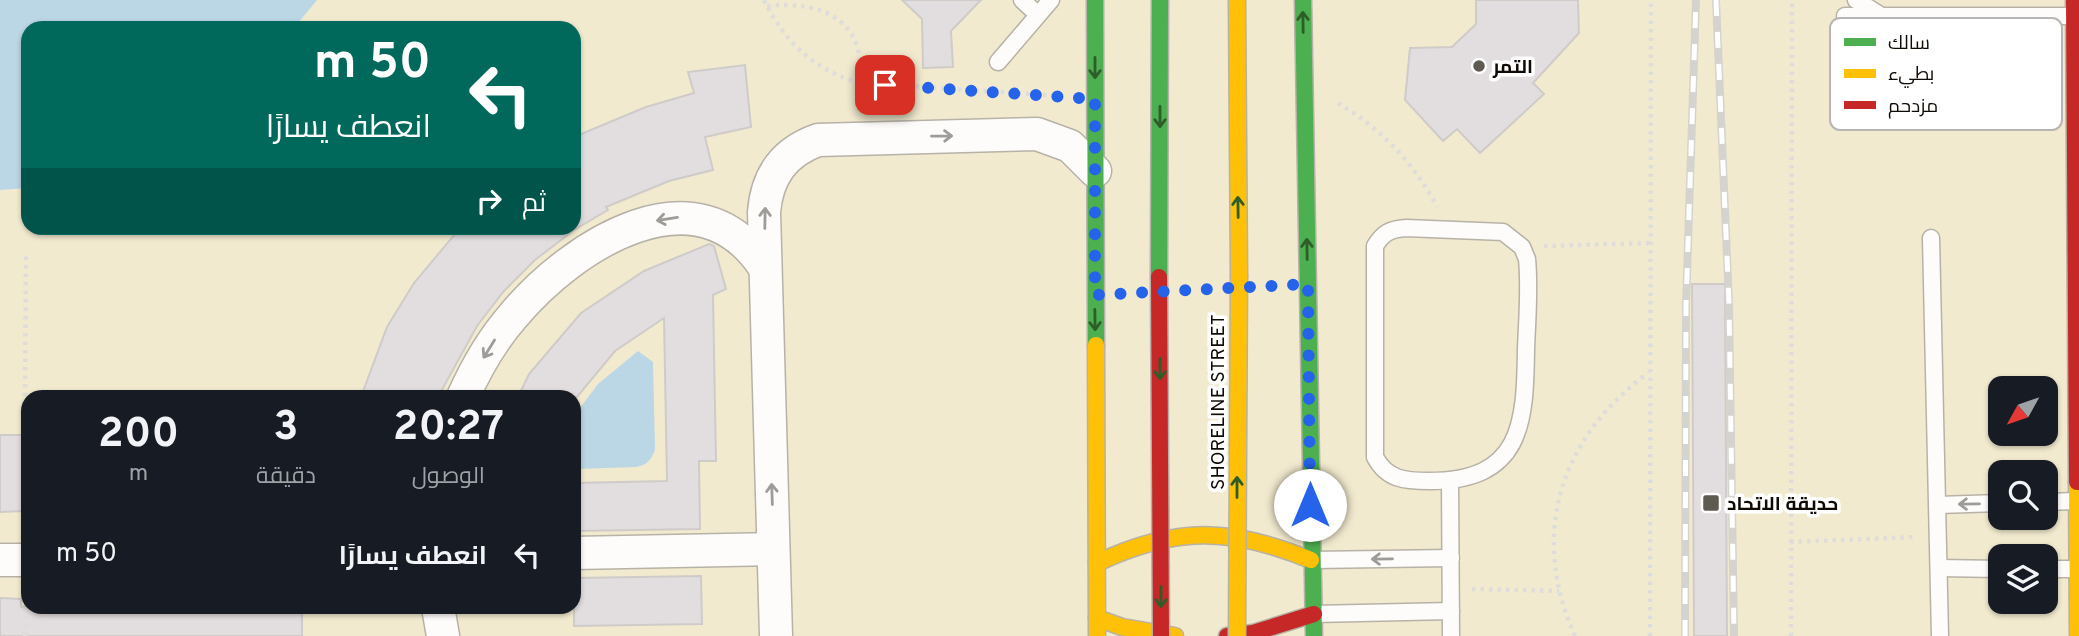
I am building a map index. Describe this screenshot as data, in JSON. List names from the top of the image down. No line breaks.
{"streets":{"street":["SHORELINE STREET"]},"places":{"other":["التمر"],"transit":["حديقة الاتحاد"]},"legend":["سالك","بطيء","مزدحم"],"north":"bottom left","page":{"turn":["50 m","انعطف يسارًا"],"then":"ثم","eta":["20:27","الوصول","3","دقيقة","200","m"],"list":[{"name":"انعطف يسارًا","value":"50 m"}]}}
